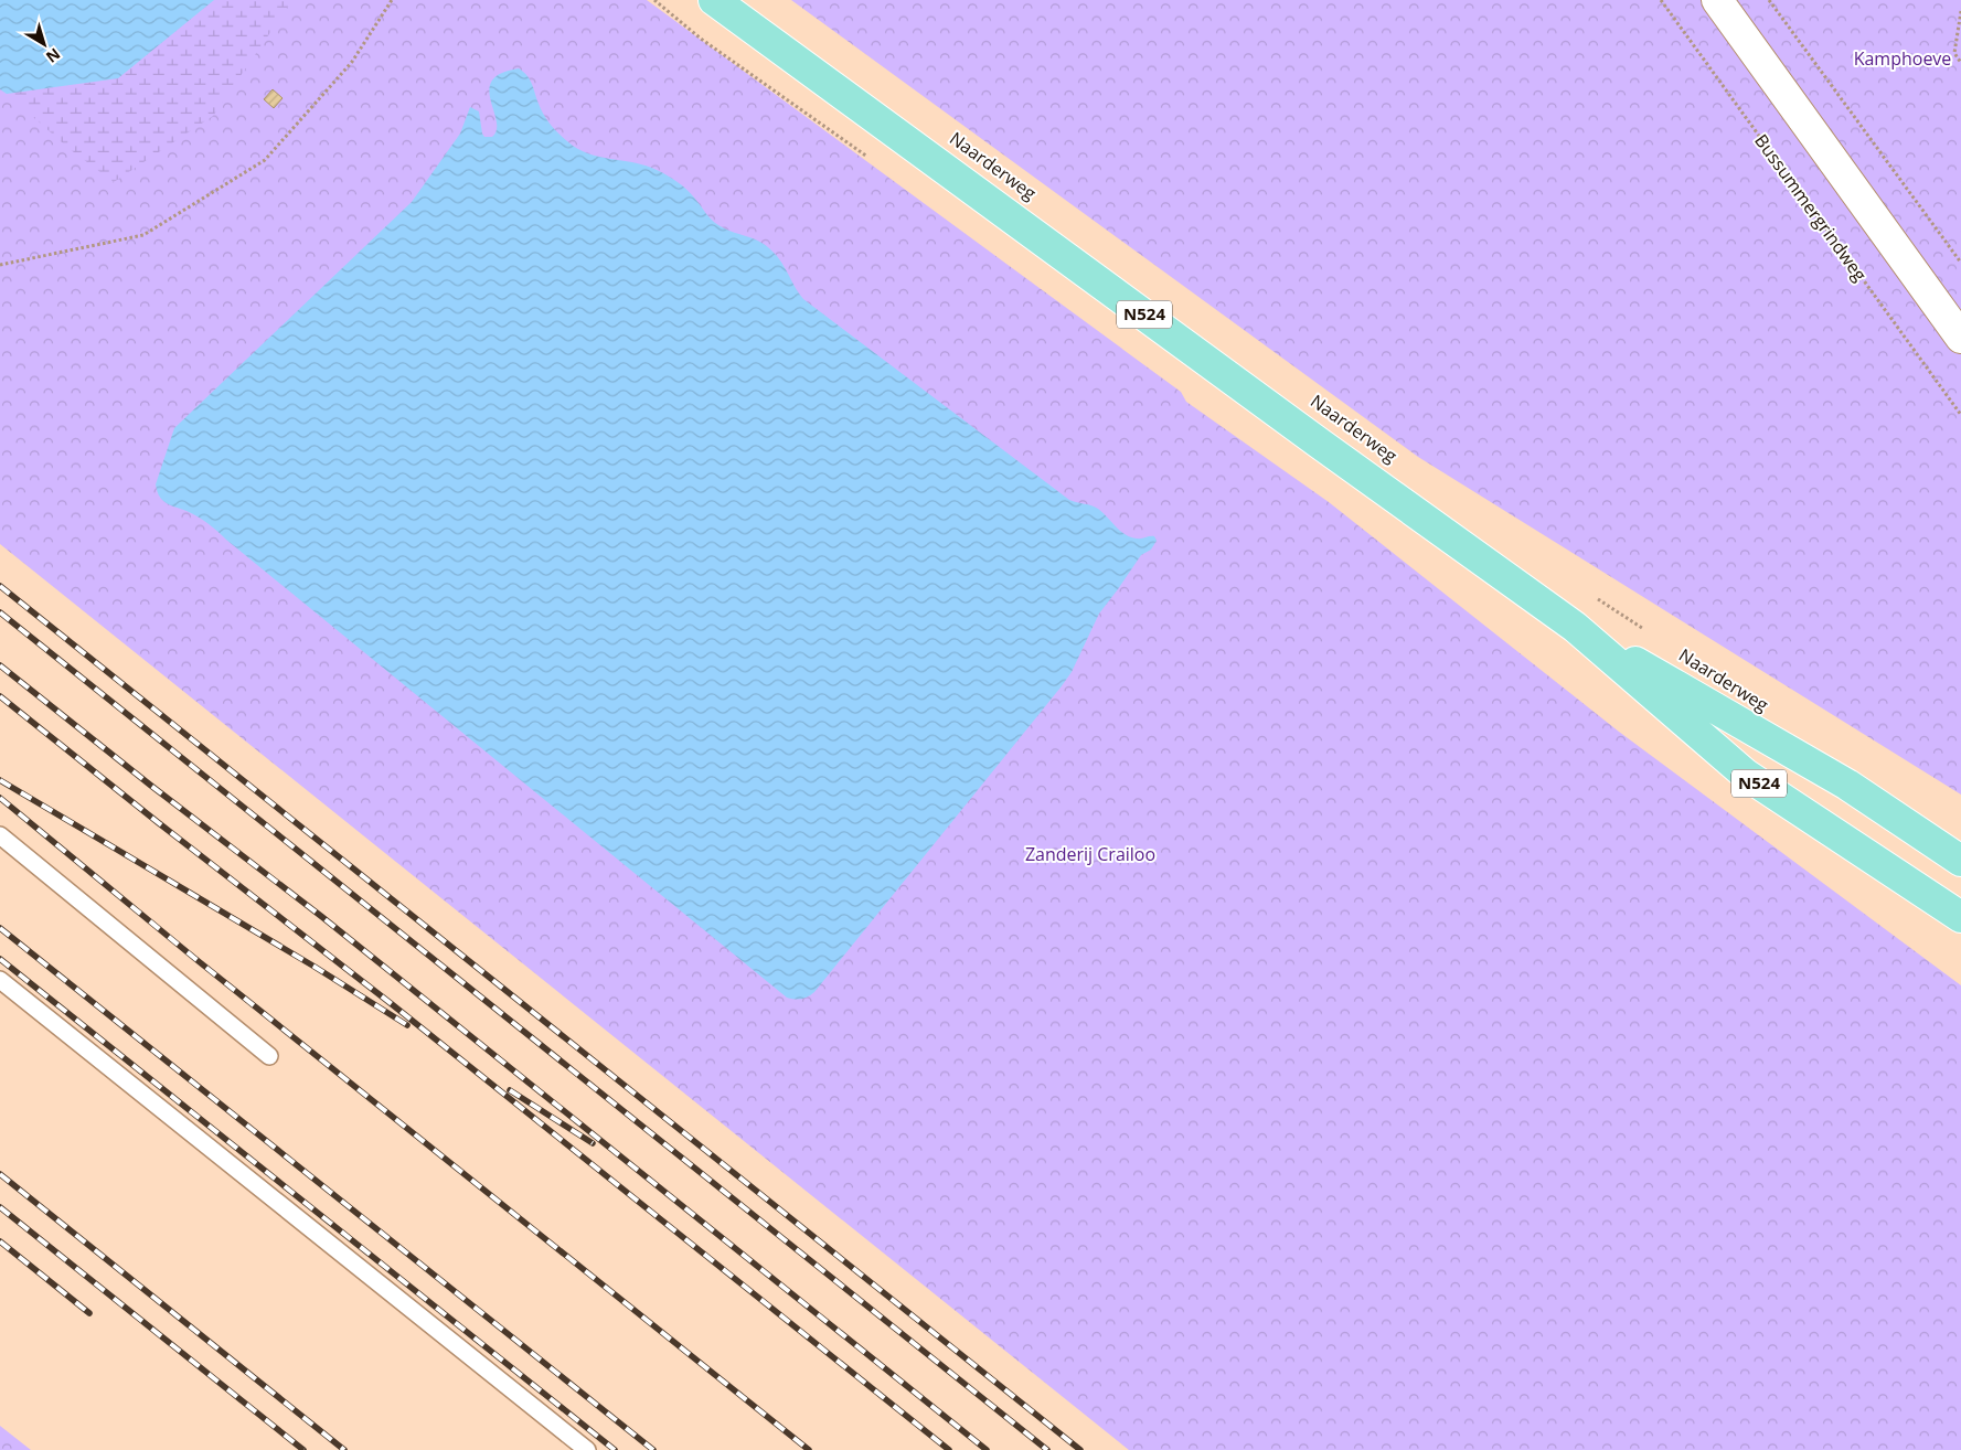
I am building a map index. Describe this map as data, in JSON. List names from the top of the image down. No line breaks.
{"streets":{"main road":["Naarderweg","N524"],"path":["Bussummergrindweg"]},"parks":["Kamphoeve","Zanderij Crailoo"],"north":"bottom right"}
